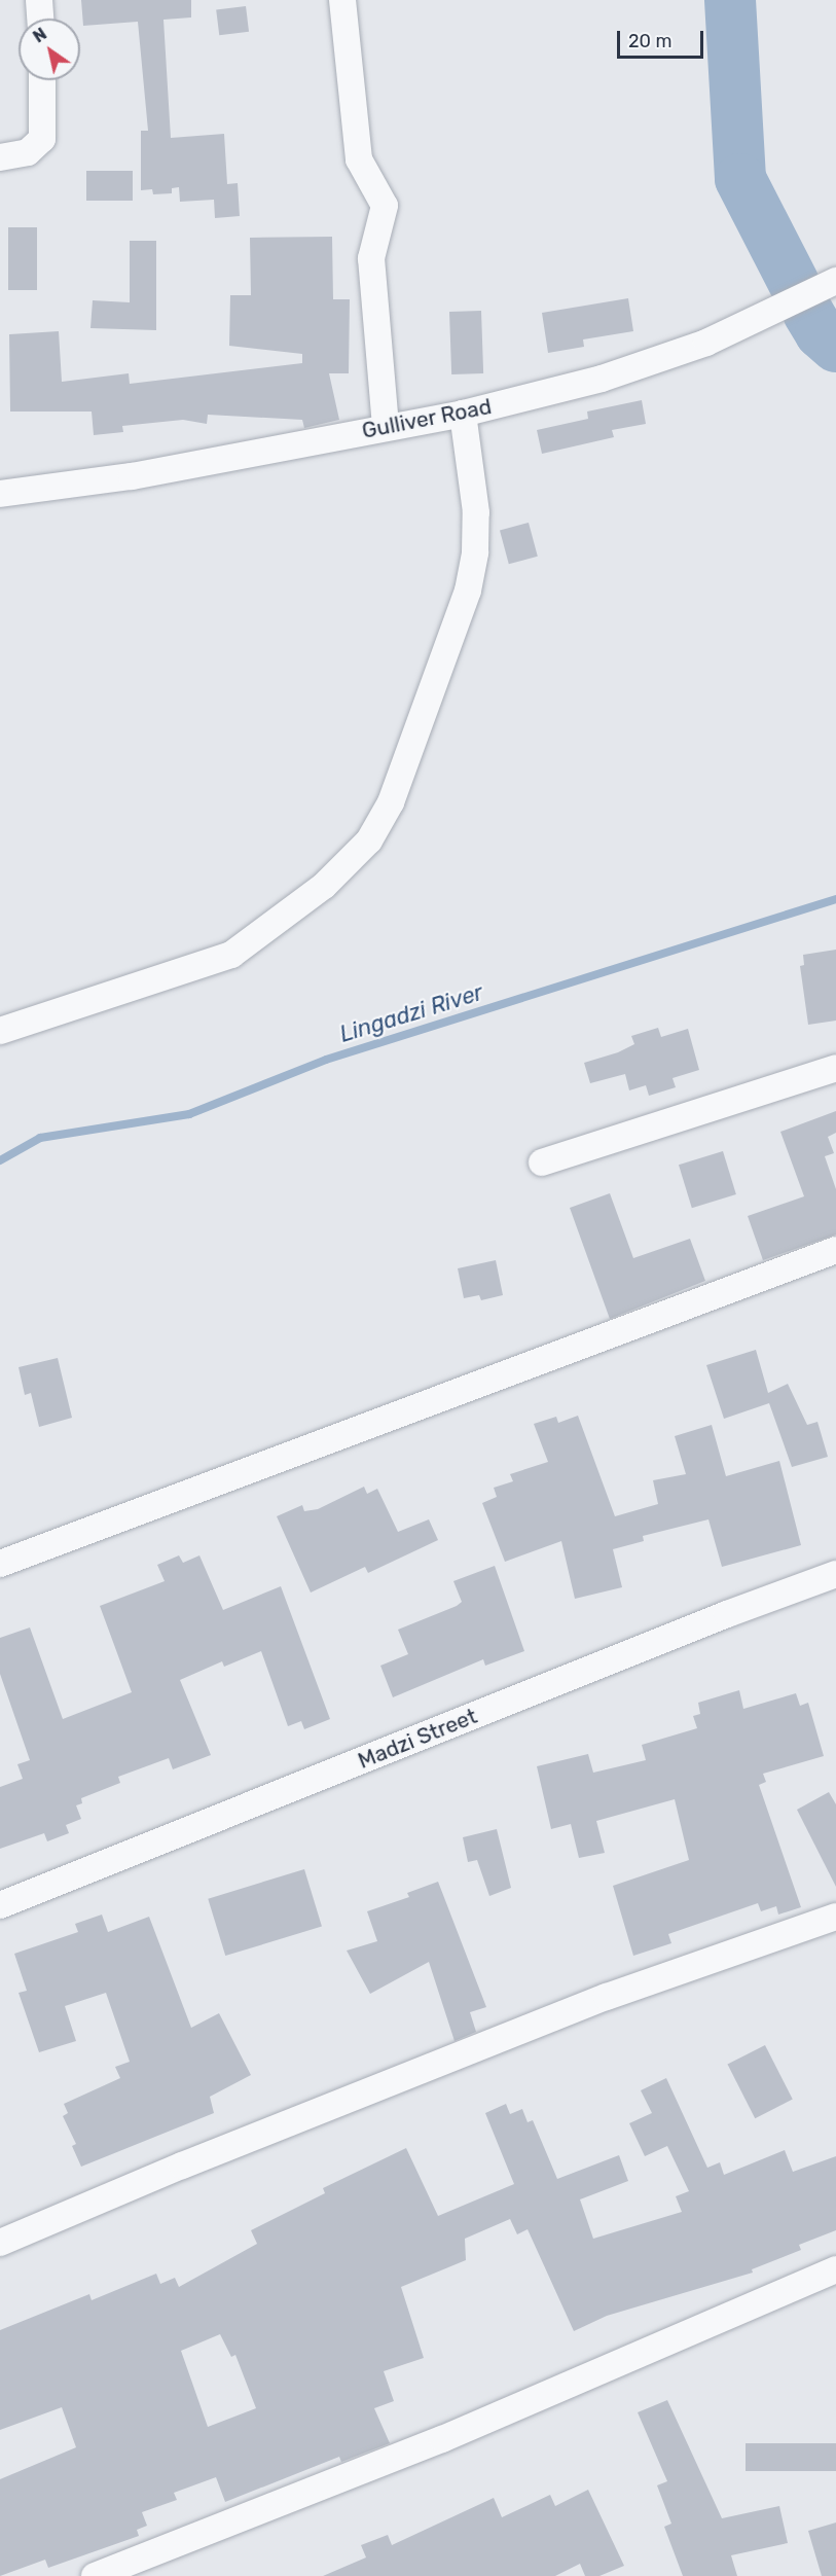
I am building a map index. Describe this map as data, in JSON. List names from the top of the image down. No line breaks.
{"streets":{"street":["Gulliver Road","Madzi Street"]},"water":["Lingadzi River"],"scale_bar":"20 m","north":"top left"}
